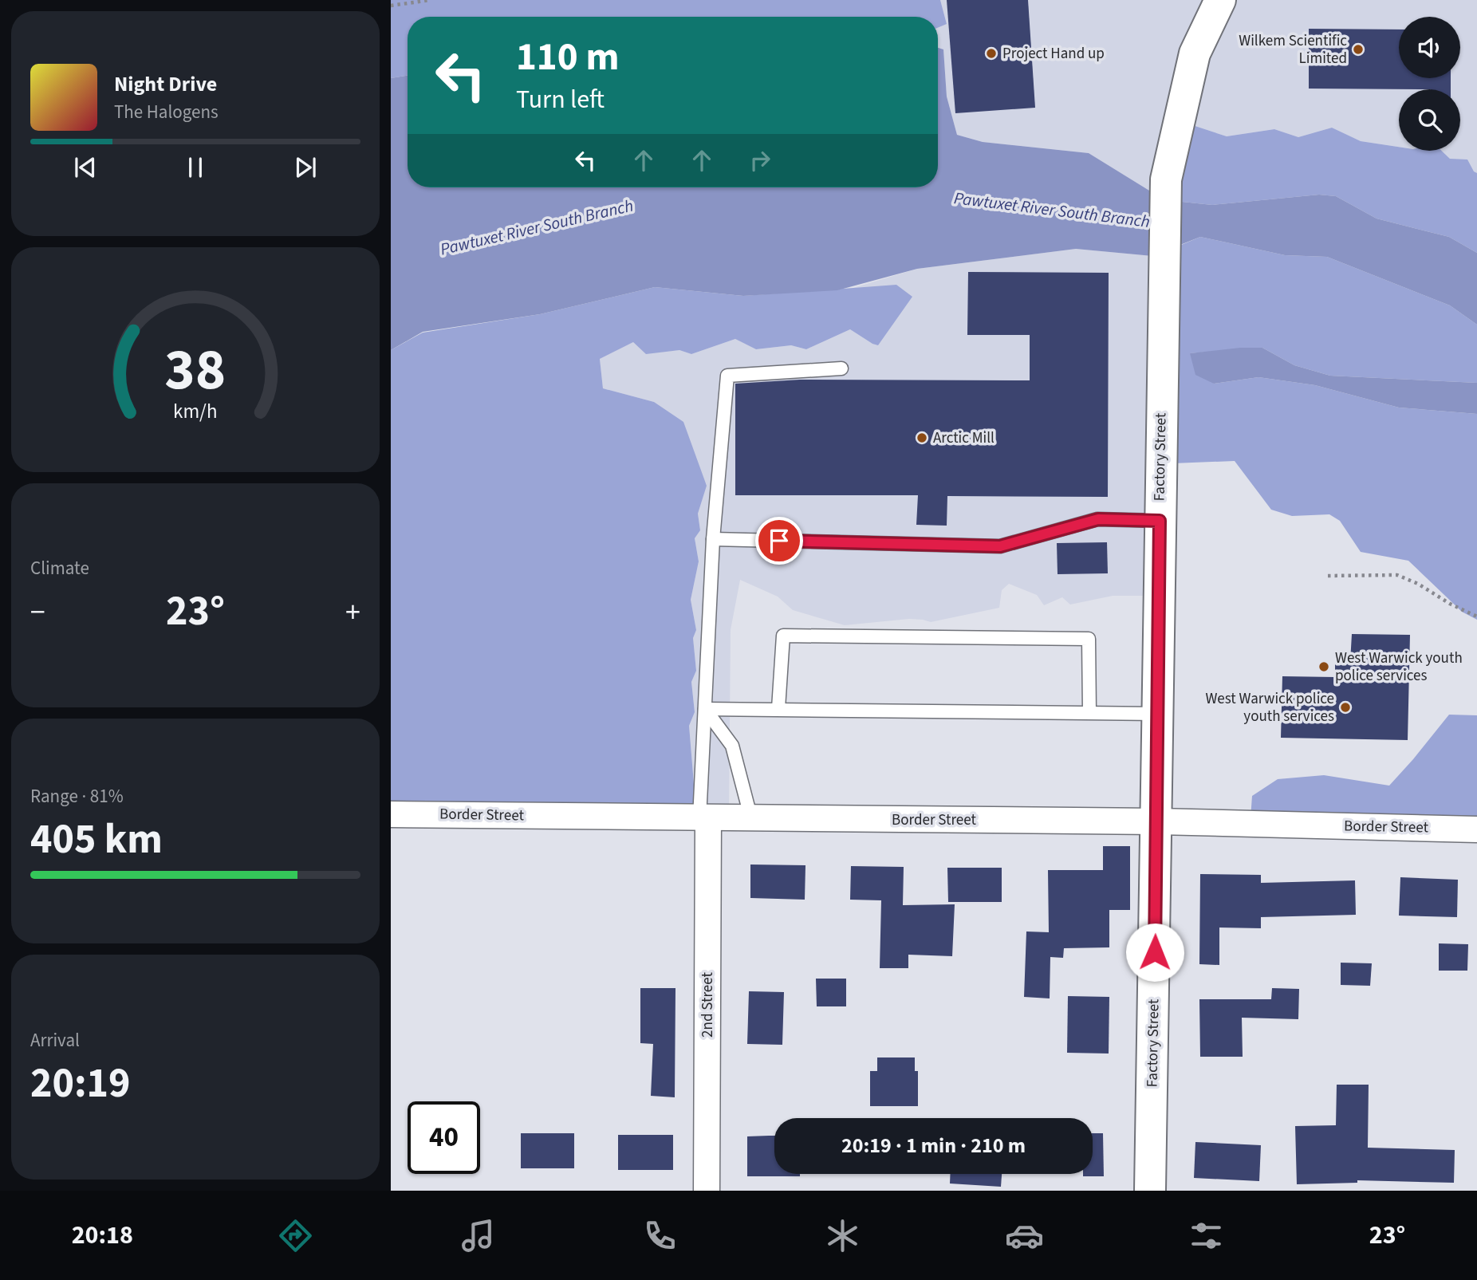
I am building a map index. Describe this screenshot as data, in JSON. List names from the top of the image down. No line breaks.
{"streets":{"street":["Factory Street","Border Street","2nd Street"]},"crossings":[["Factory Street","Border Street"],["Border Street","2nd Street"]],"water":["Pawtuxet River South Branch"],"places":["Wilkem Scientific Limited","Project Hand up","Arctic Mill","West Warwick youth police services","West Warwick police youth services"],"page":{"turn":["110 m","Turn left"],"song":["Night Drive","The Halogens"],"tile":["Climate",["Range · 81%","405 km"],["Arrival","20:19"]],"heat":["−","23°","+"],"limit":"40","trip":"20:19 · 1 min · 210 m","tabs":["20:18","23°"],"gauge":["38","km/h"]}}
